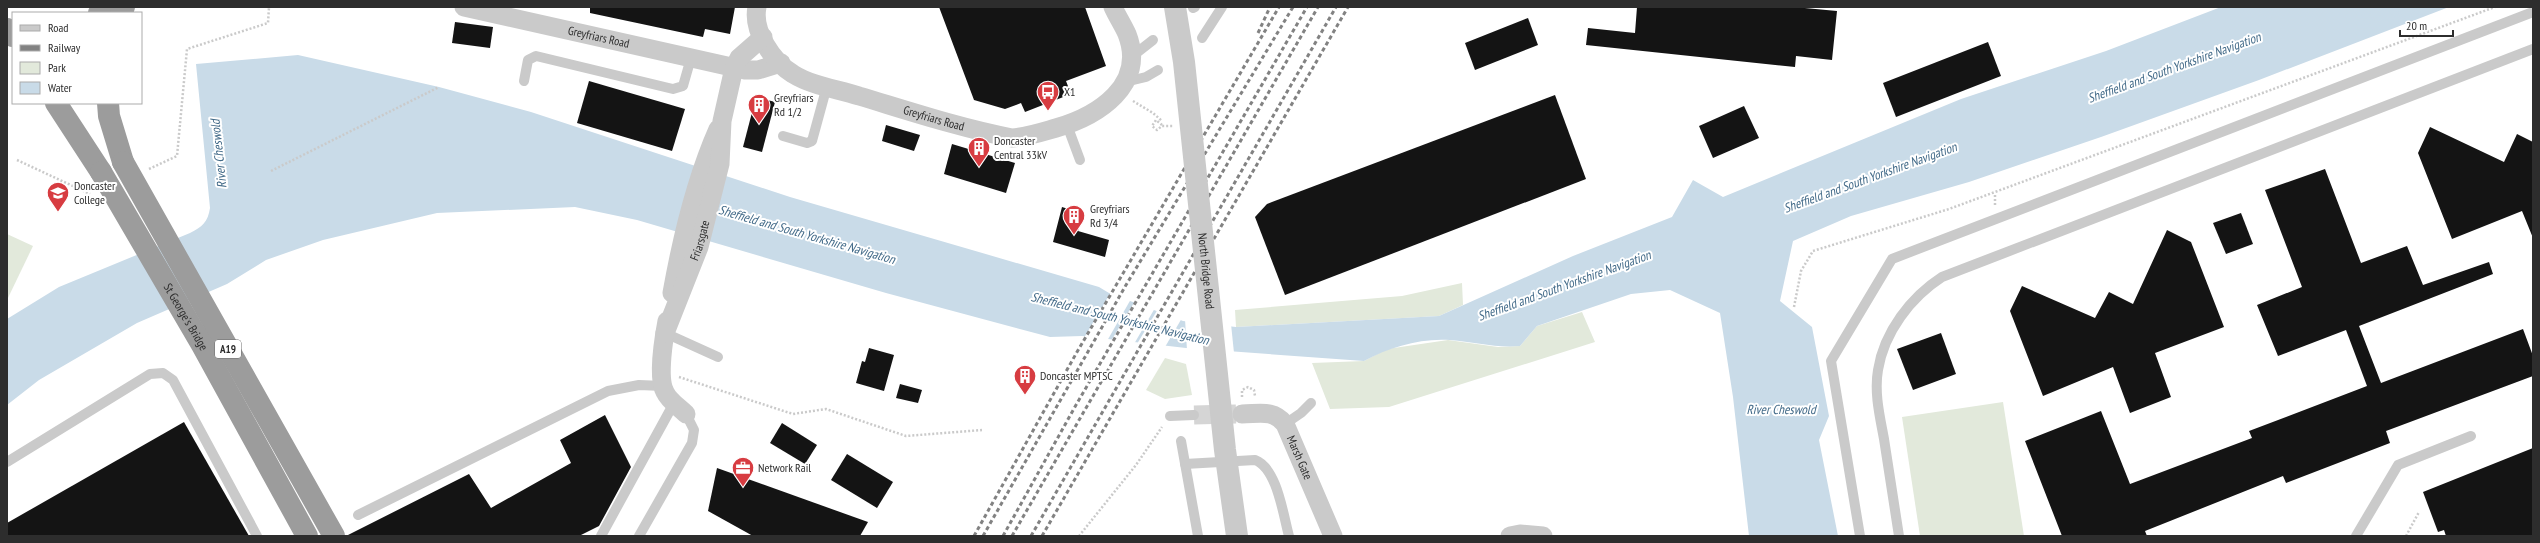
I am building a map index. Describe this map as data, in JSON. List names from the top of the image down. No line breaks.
{"streets":{"highway":["St George's Bridge","A19"],"street":["Greyfriars Road","Friarsgate","North Bridge Road","Marsh Gate"]},"crossings":[["Greyfriars Road","Friarsgate"]],"water":["Sheffield and South Yorkshire Navigation","River Cheswold"],"places":{"bus stop":["X1"],"building":["Greyfriars Rd 1/2","Doncaster Central 33kV","Greyfriars Rd 3/4","Doncaster MPTSC"],"school or university":["Doncaster College"],"office":["Network Rail"]},"legend":["Road","Railway","Park","Water"],"scale_bar":"20 m"}
